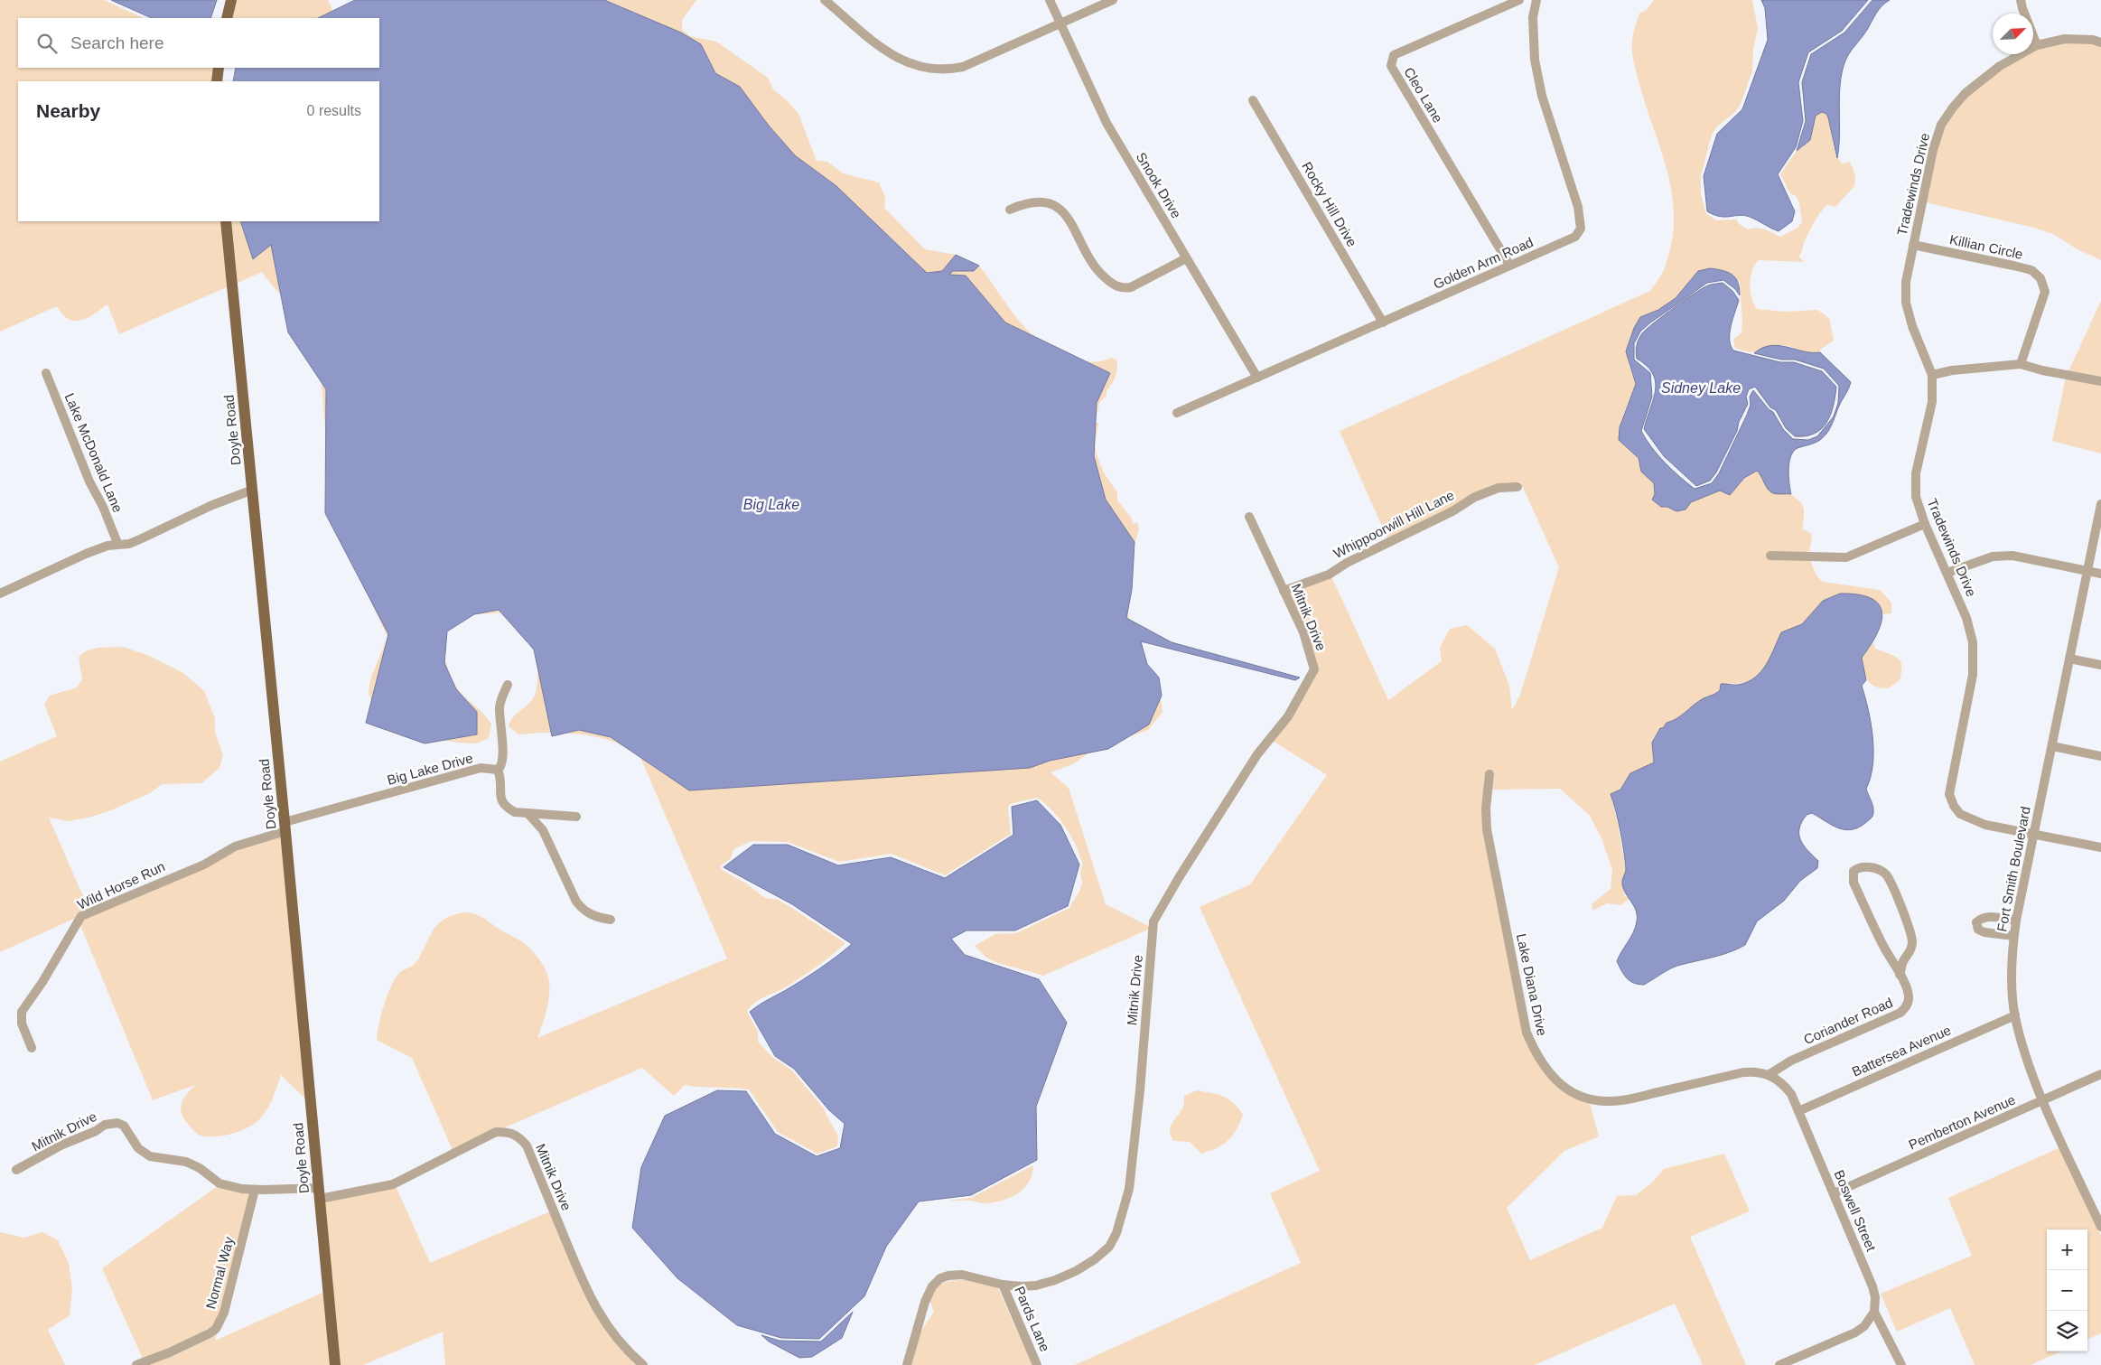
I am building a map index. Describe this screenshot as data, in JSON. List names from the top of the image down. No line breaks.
{"streets":{"main road":["Doyle Road"],"street":["Cleo Lane","Tradewinds Drive","Snook Drive","Rocky Hill Drive","Killian Circle","Golden Arm Road","Lake McDonald Lane","Whippoorwill Hill Lane","Mitnik Drive","Big Lake Drive","Fort Smith Boulevard","Wild Horse Run","Lake Diana Drive","Coriander Road","Battersea Avenue","Pemberton Avenue","Boswell Street","Normal Way","Pards Lane"]},"crossings":[["Cleo Lane","Golden Arm Road"],["Tradewinds Drive","Killian Circle"],["Tradewinds Drive","Fort Smith Boulevard"],["Snook Drive","Golden Arm Road"],["Rocky Hill Drive","Golden Arm Road"],["Doyle Road","Mitnik Drive"],["Doyle Road","Big Lake Drive"],["Doyle Road","Wild Horse Run"],["Whippoorwill Hill Lane","Mitnik Drive"],["Mitnik Drive","Normal Way"],["Mitnik Drive","Pards Lane"],["Big Lake Drive","Wild Horse Run"],["Fort Smith Boulevard","Battersea Avenue"],["Fort Smith Boulevard","Pemberton Avenue"],["Lake Diana Drive","Coriander Road"],["Lake Diana Drive","Boswell Street"],["Coriander Road","Boswell Street"],["Battersea Avenue","Boswell Street"],["Pemberton Avenue","Boswell Street"]],"water":["Sidney Lake","Big Lake"],"north":"top right","page":{"search":"Search here","heading":["Nearby","0 results"],"map_buttons":["+","−"]}}
